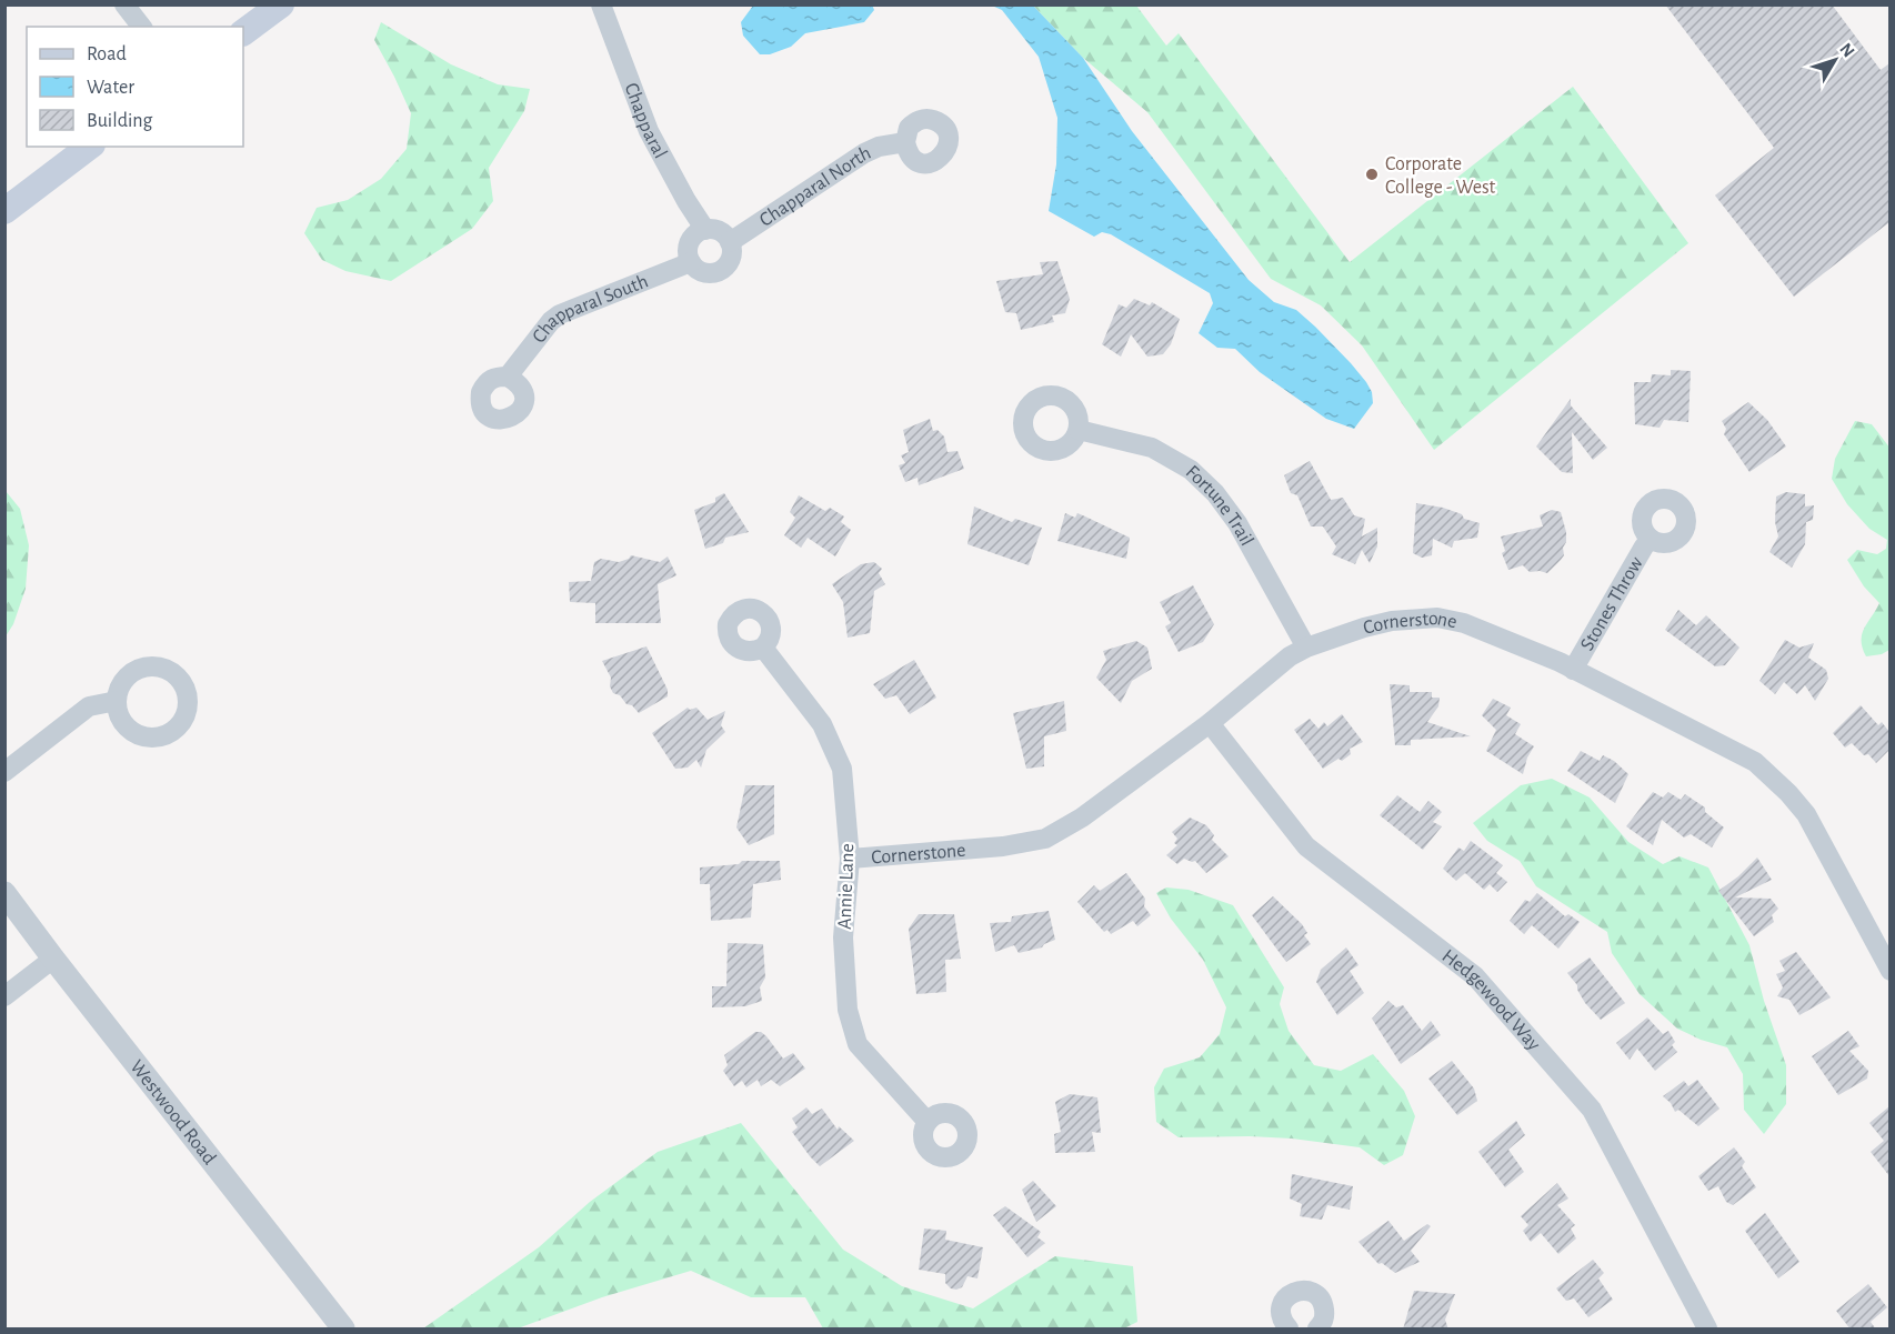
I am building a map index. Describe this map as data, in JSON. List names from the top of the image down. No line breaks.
{"streets":{"street":["Chapparal","Chapparal North","Chapparal South","Fortune Trail","Stones Throw","Cornerstone","Annie Lane","Hedgewood Way","Westwood Road"]},"crossings":[["Chapparal","Chapparal North"],["Chapparal","Chapparal South"],["Chapparal North","Chapparal South"],["Fortune Trail","Cornerstone"],["Stones Throw","Cornerstone"],["Cornerstone","Annie Lane"],["Cornerstone","Hedgewood Way"]],"places":["Corporate College - West"],"legend":["Road","Water","Building"],"north":"top right"}
